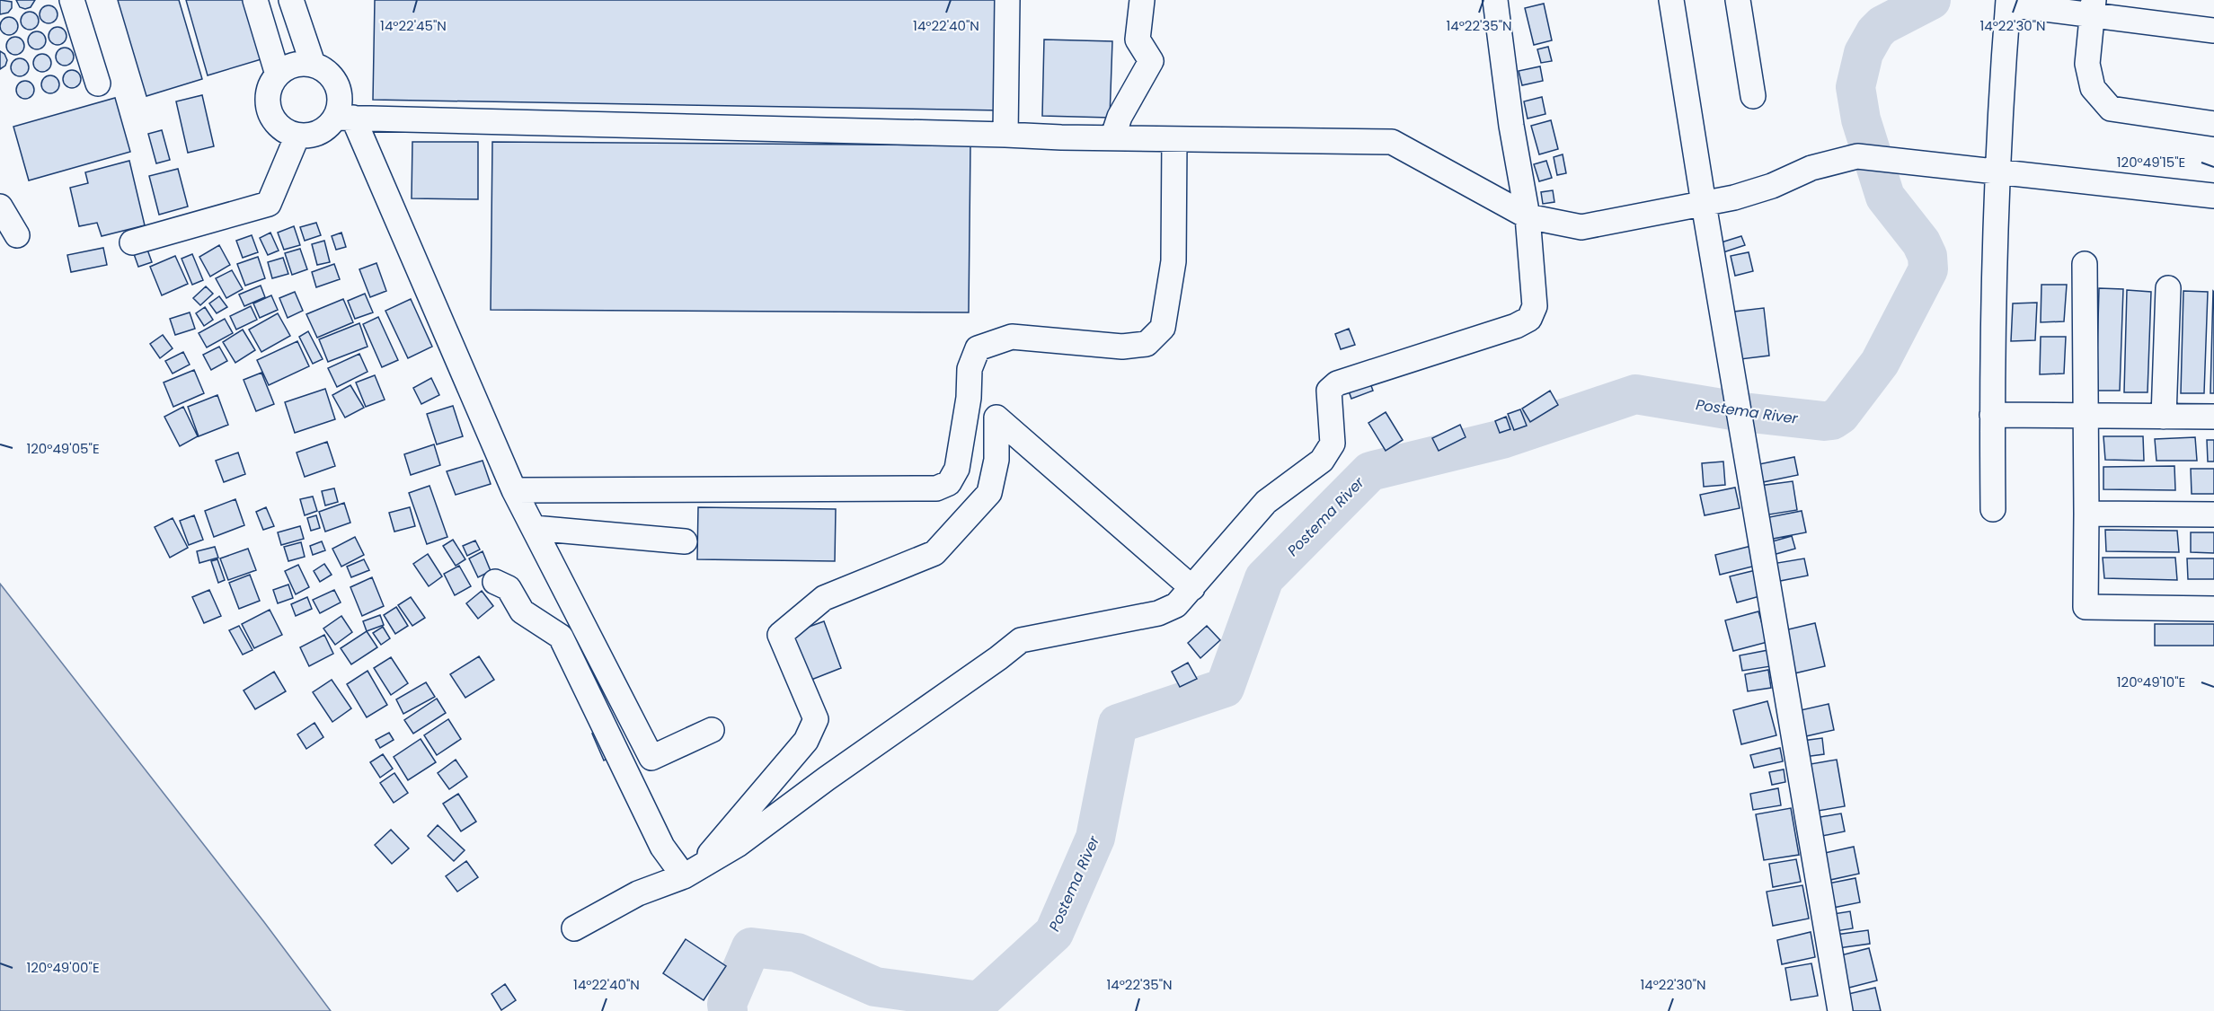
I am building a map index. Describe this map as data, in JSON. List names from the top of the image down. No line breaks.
{"water":["Postema River"],"coordinates":["14°22'45\"N","14°22'40\"N","14°22'35\"N","14°22'30\"N","120°49'15\"E","120°49'05\"E","120°49'10\"E","120°49'00\"E"]}
